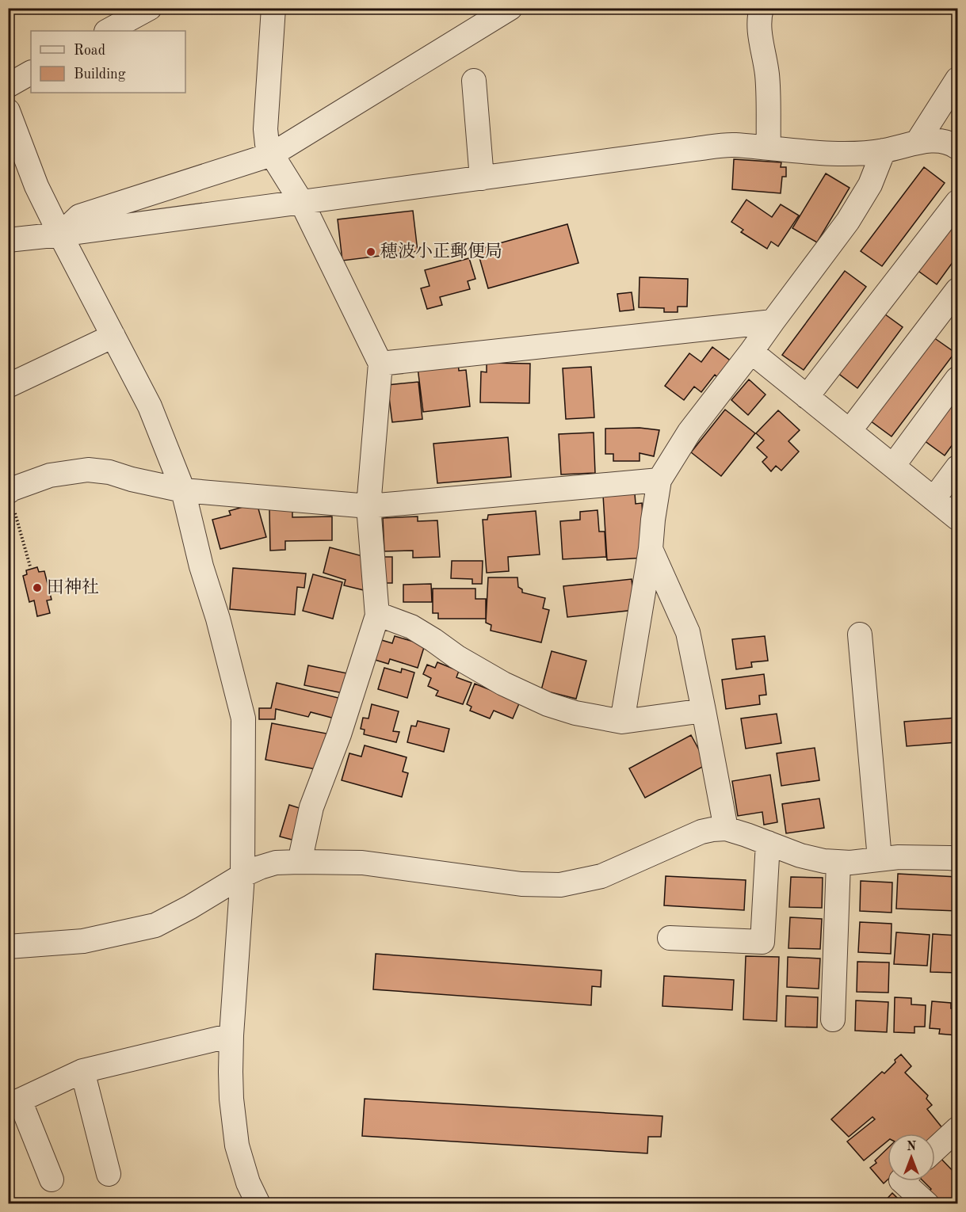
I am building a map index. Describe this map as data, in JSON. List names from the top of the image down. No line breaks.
{"places":["穂波小正郵便局","田神社"],"legend":["Road","Building"],"north":"top"}
